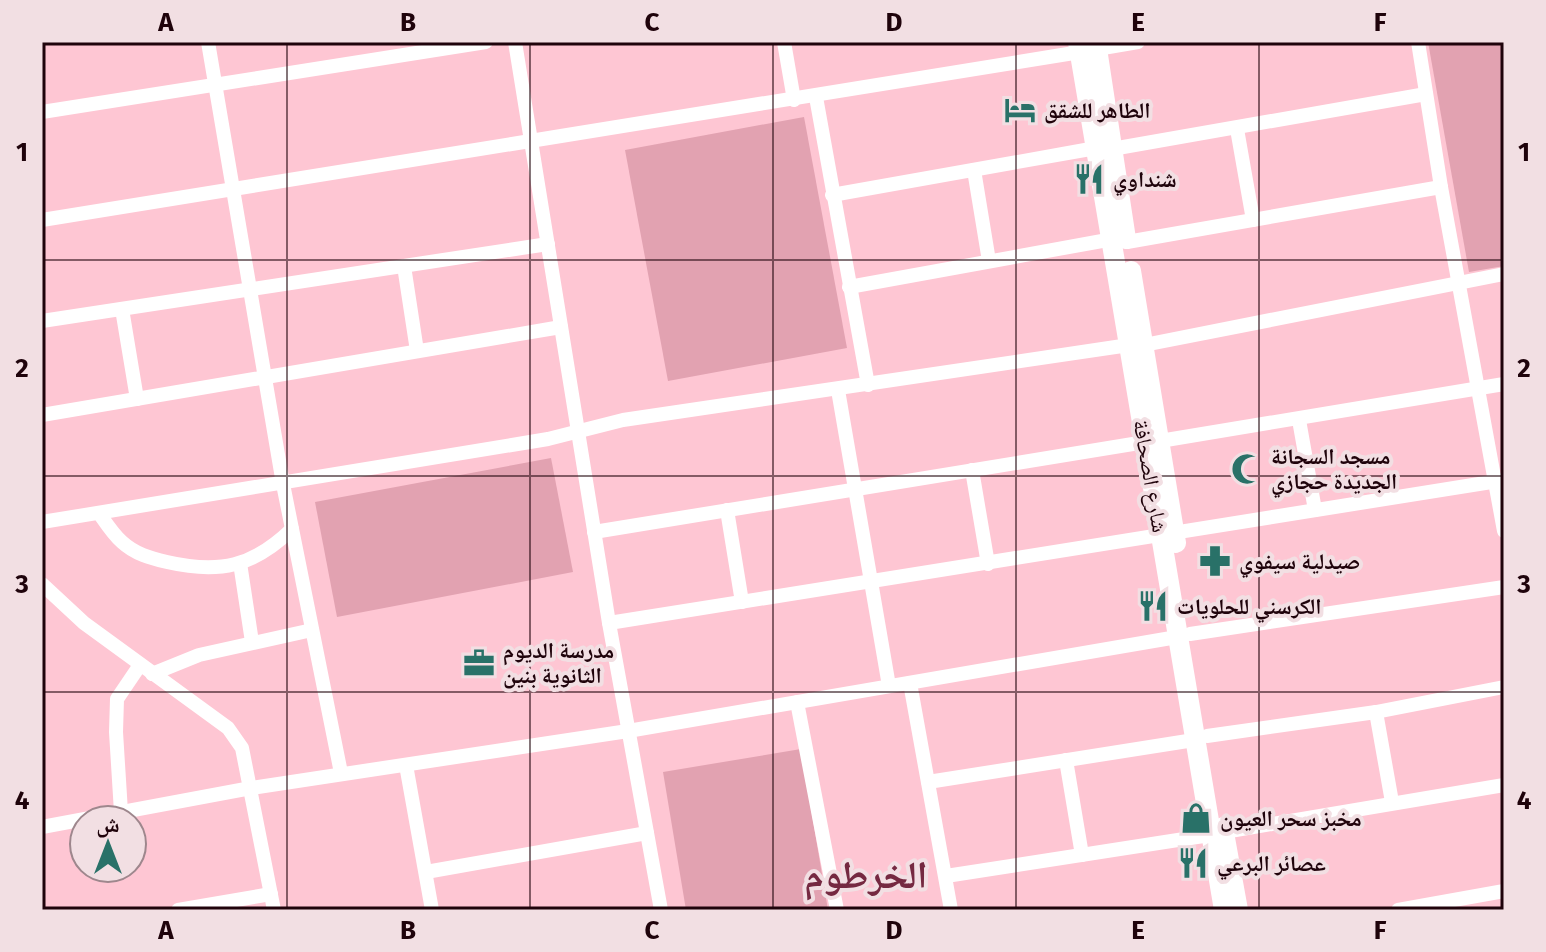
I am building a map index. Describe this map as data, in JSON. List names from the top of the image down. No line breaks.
{"streets":{"main road":["شارع الصحافة"]},"districts":["الخرطوم"],"places":{"hotel":["الطاهر للشقق"],"restaurant":["شنداوي","الكرسني للحلويات","عصائر البرعي"],"mosque":["مسجد السجانة الجديدة حجازي"],"pharmacy":["صيدلية سيفوي"],"office":["مدرسة الديوم الثانوية بنين"],"shop":["مخبز سحر العيون"]},"north":"top","grid":{"columns":["A","B","C","D","E","F"],"rows":["1","2","3","4"]}}
